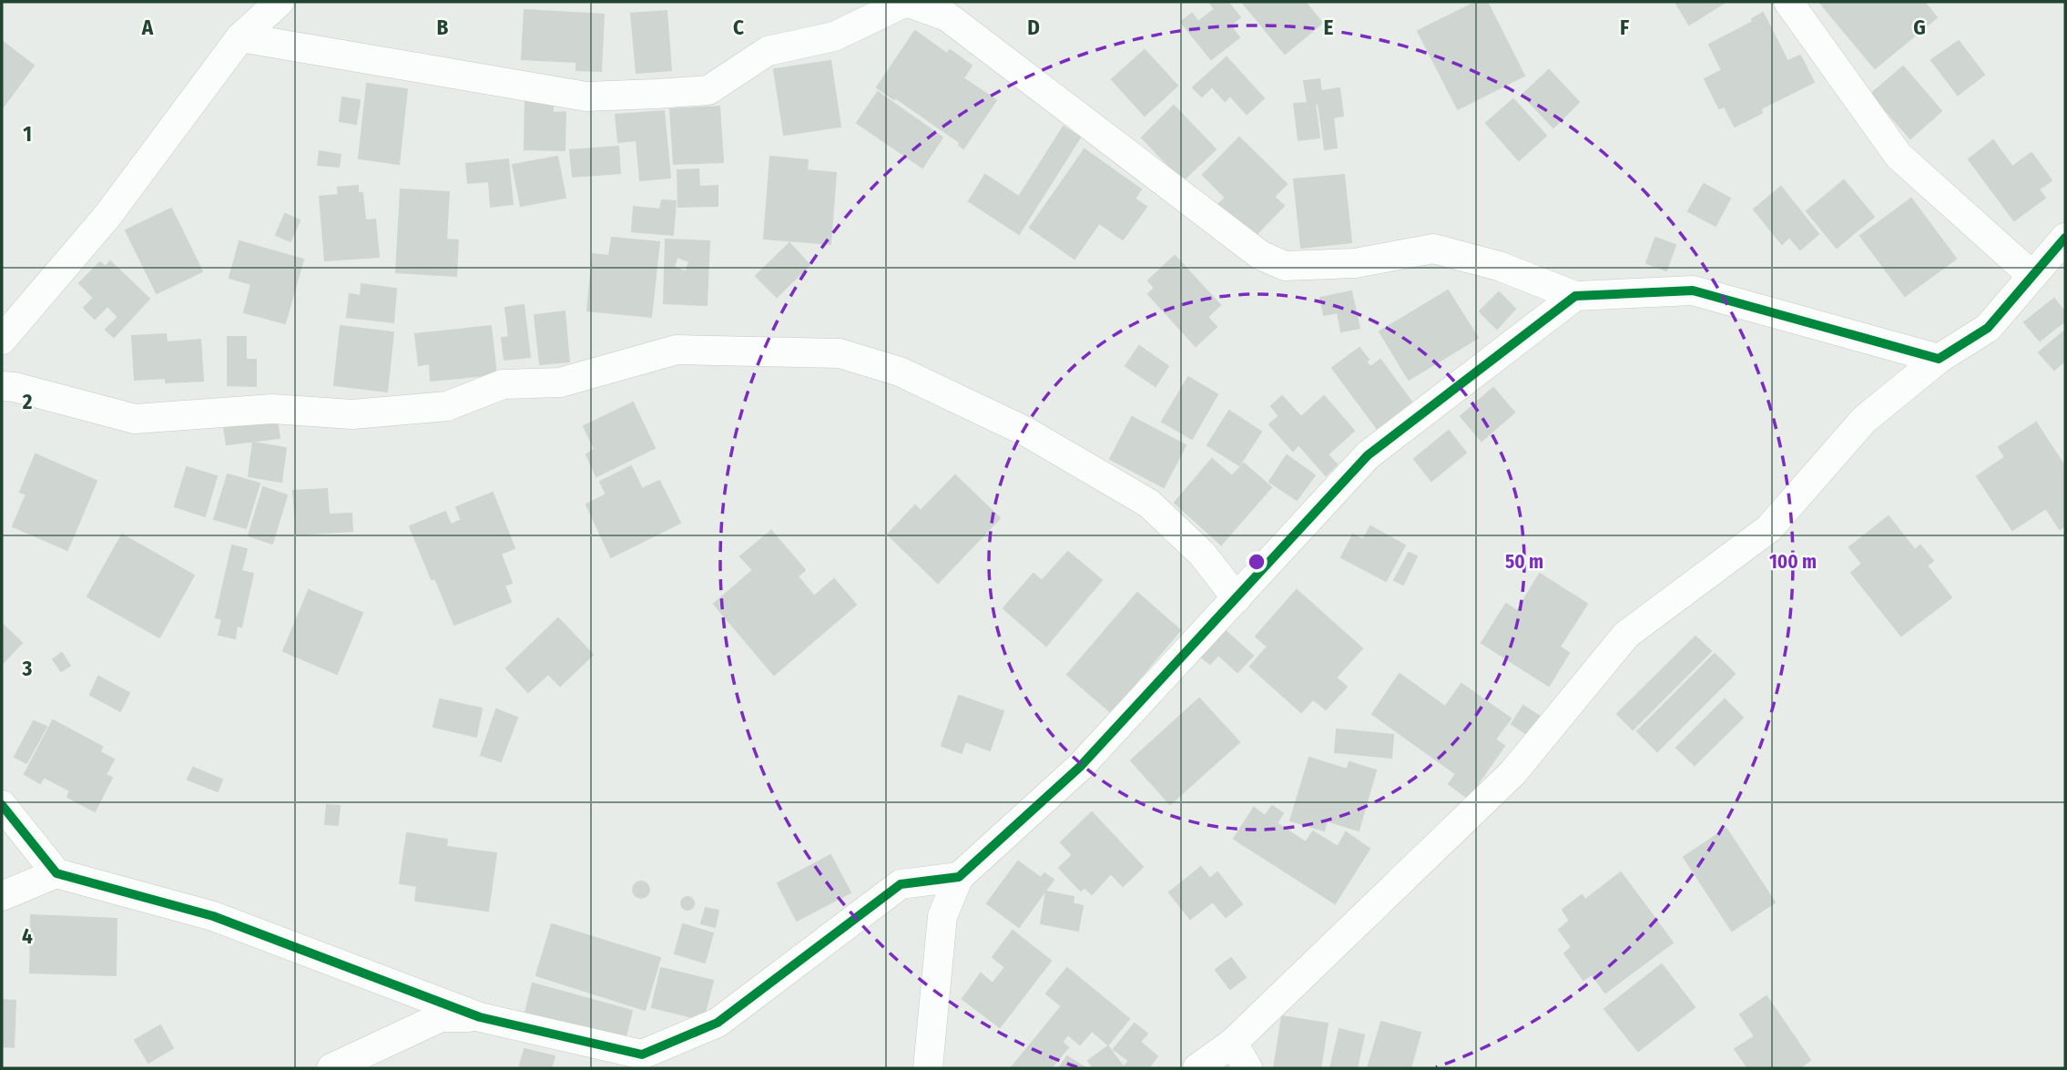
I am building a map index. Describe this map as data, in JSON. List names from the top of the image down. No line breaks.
{"grid":{"columns":["A","B","C","D","E","F","G"],"rows":["1","2","3","4"]},"rings":["50 m","100 m"]}
